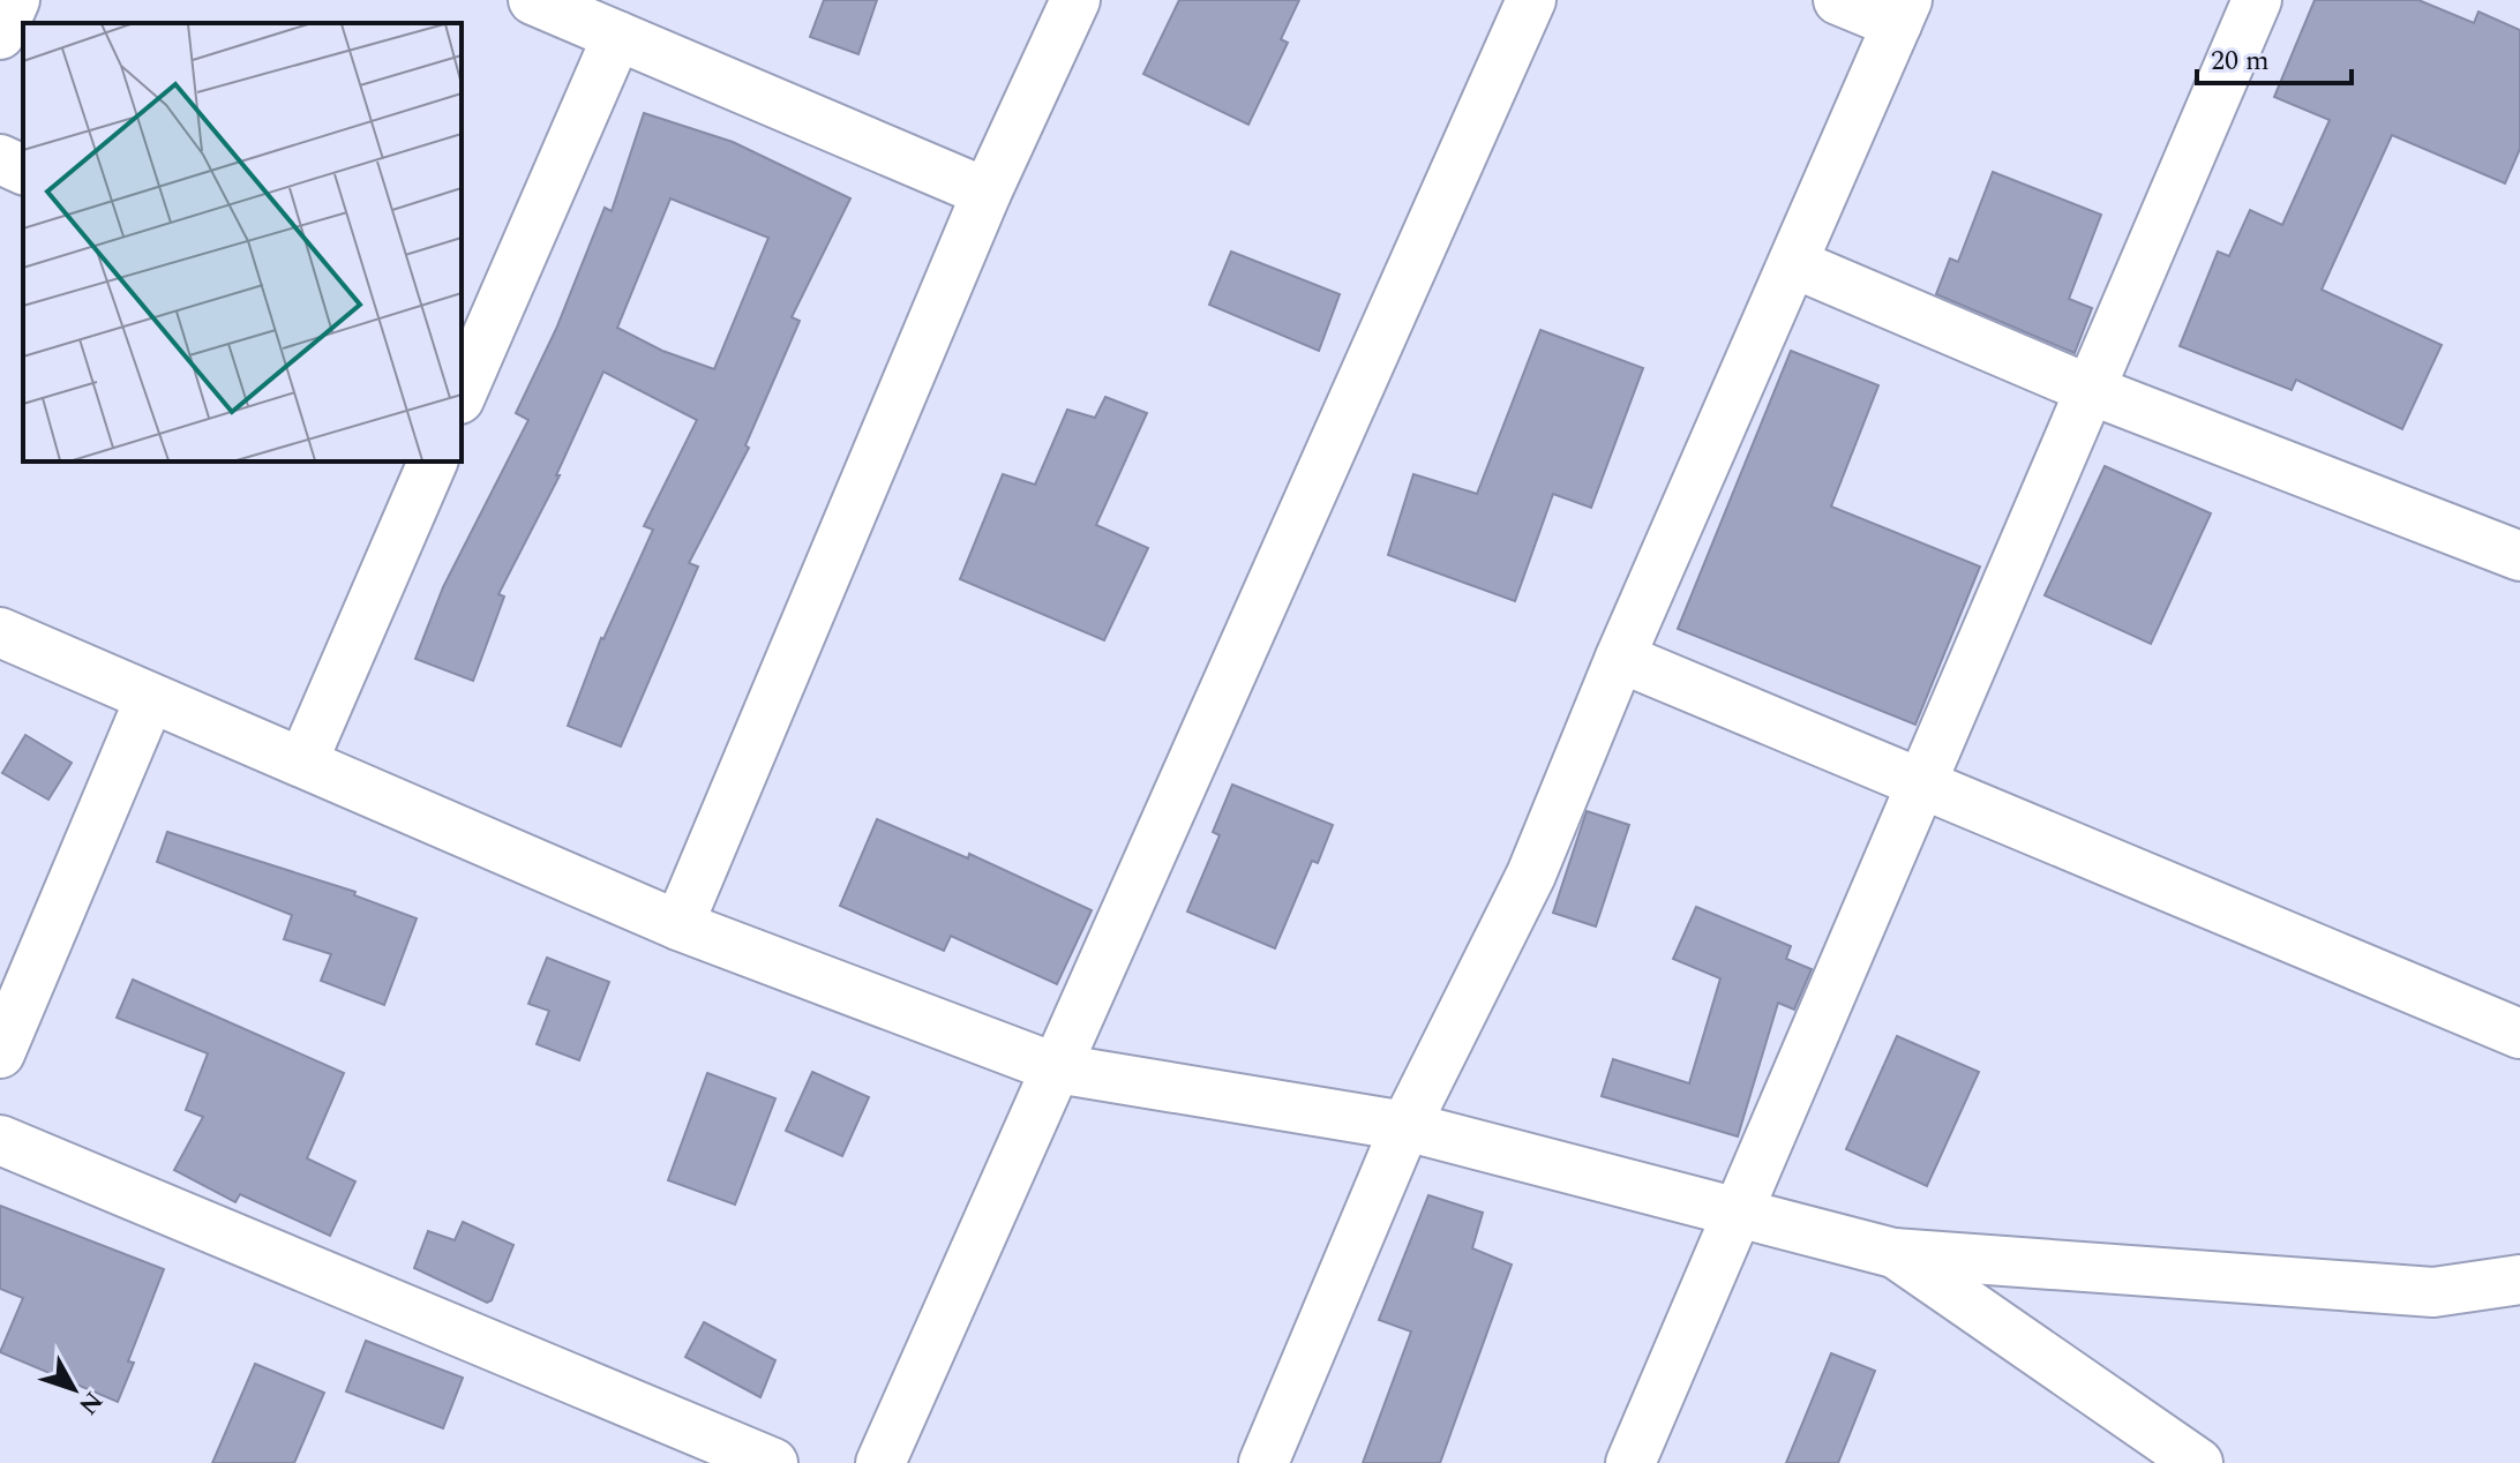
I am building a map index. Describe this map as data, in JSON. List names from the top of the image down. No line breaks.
{"scale_bar":"20 m","north":"bottom right"}
